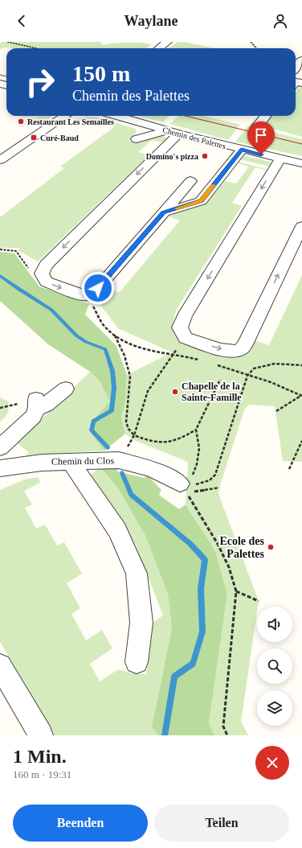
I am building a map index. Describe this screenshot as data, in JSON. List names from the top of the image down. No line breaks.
{"streets":{"street":["Chemin des Palettes","Chemin du Clos"]},"places":{"other":["Restaurant Les Semailles","Domino's pizza","Chapelle de la Sainte-Famille","Ecole des Palettes"],"transit":["Curé-Baud"]},"page":{"header":"Waylane","turn":["150 m","Chemin des Palettes"],"heading":["1 Min.","160 m · 19:31"],"buttons":["Beenden","Teilen"]}}
